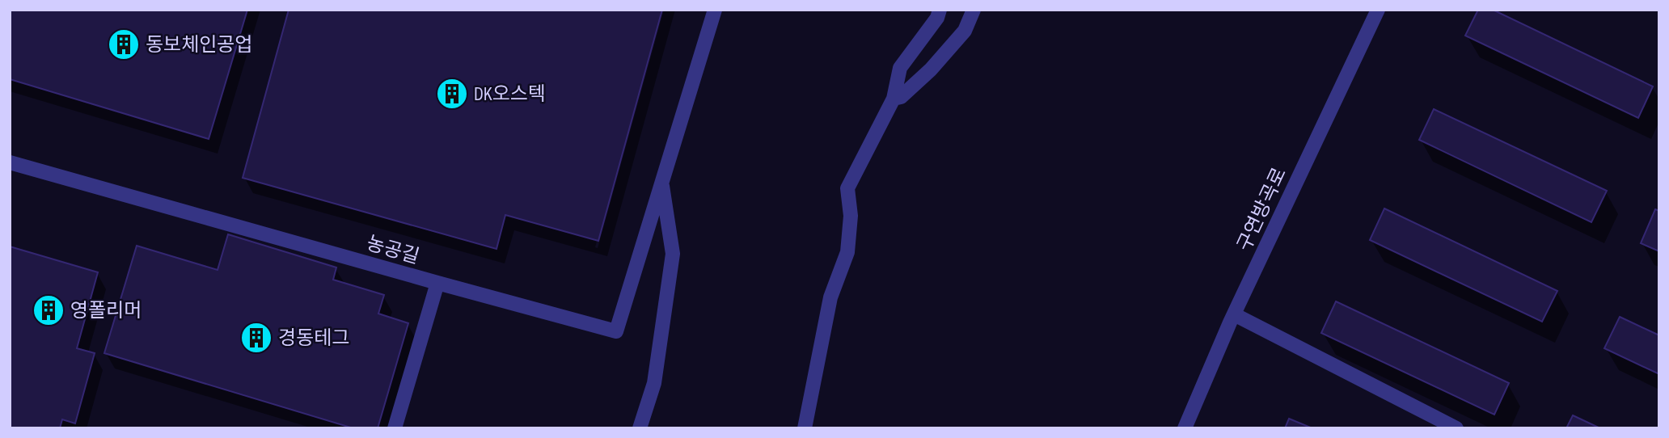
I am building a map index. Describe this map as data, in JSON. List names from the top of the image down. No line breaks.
{"streets":{"street":["구연방곡로","농공길"]},"places":{"building":["동보체인공업","DK오스텍","영폴리머","경동테그"]}}
